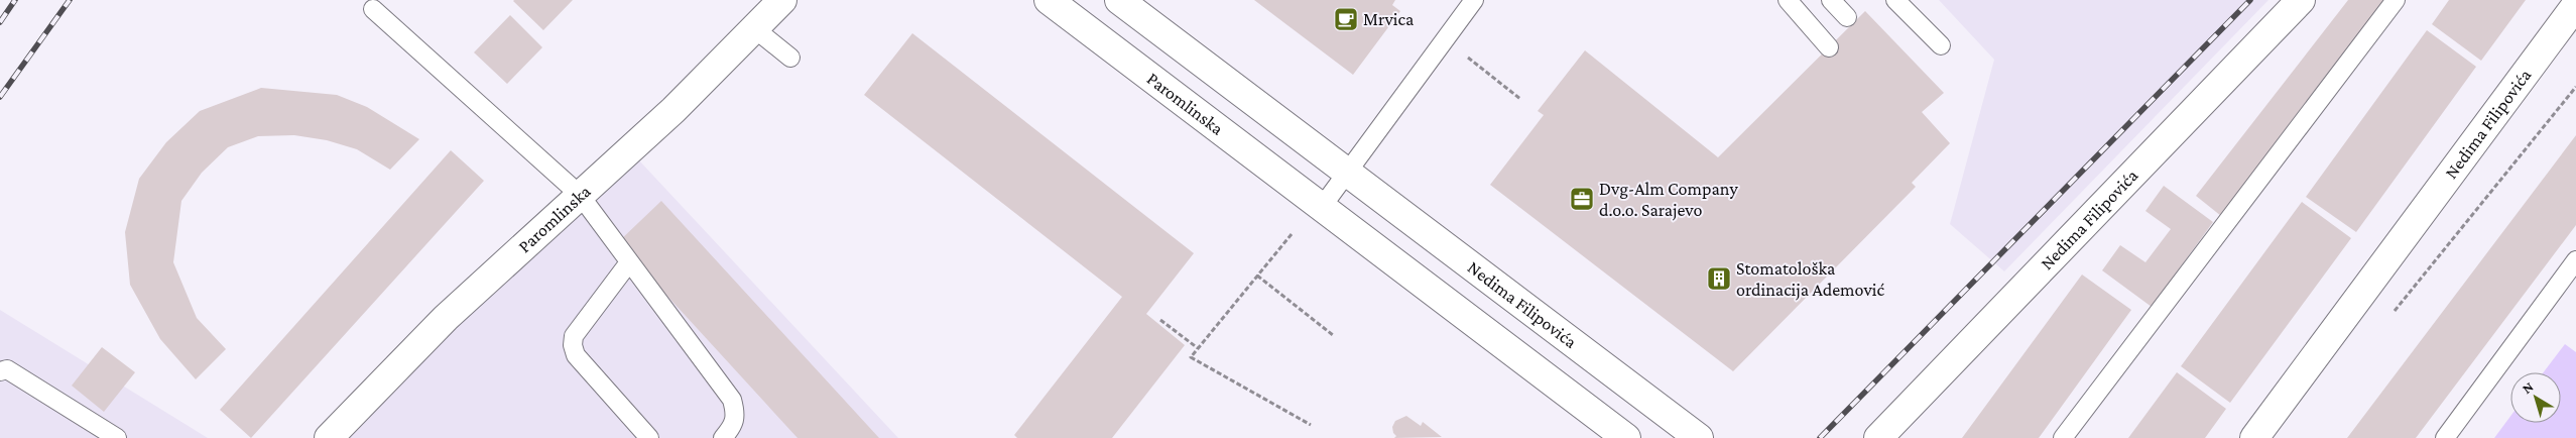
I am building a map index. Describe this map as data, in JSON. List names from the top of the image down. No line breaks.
{"streets":{"street":["Paromlinska","Nedima Filipovića"]},"places":{"cafe":["Mrvica"],"office":["Dvg-Alm Company d.o.o. Sarajevo"],"building":["Stomatološka ordinacija Ademović"]},"north":"top left"}
